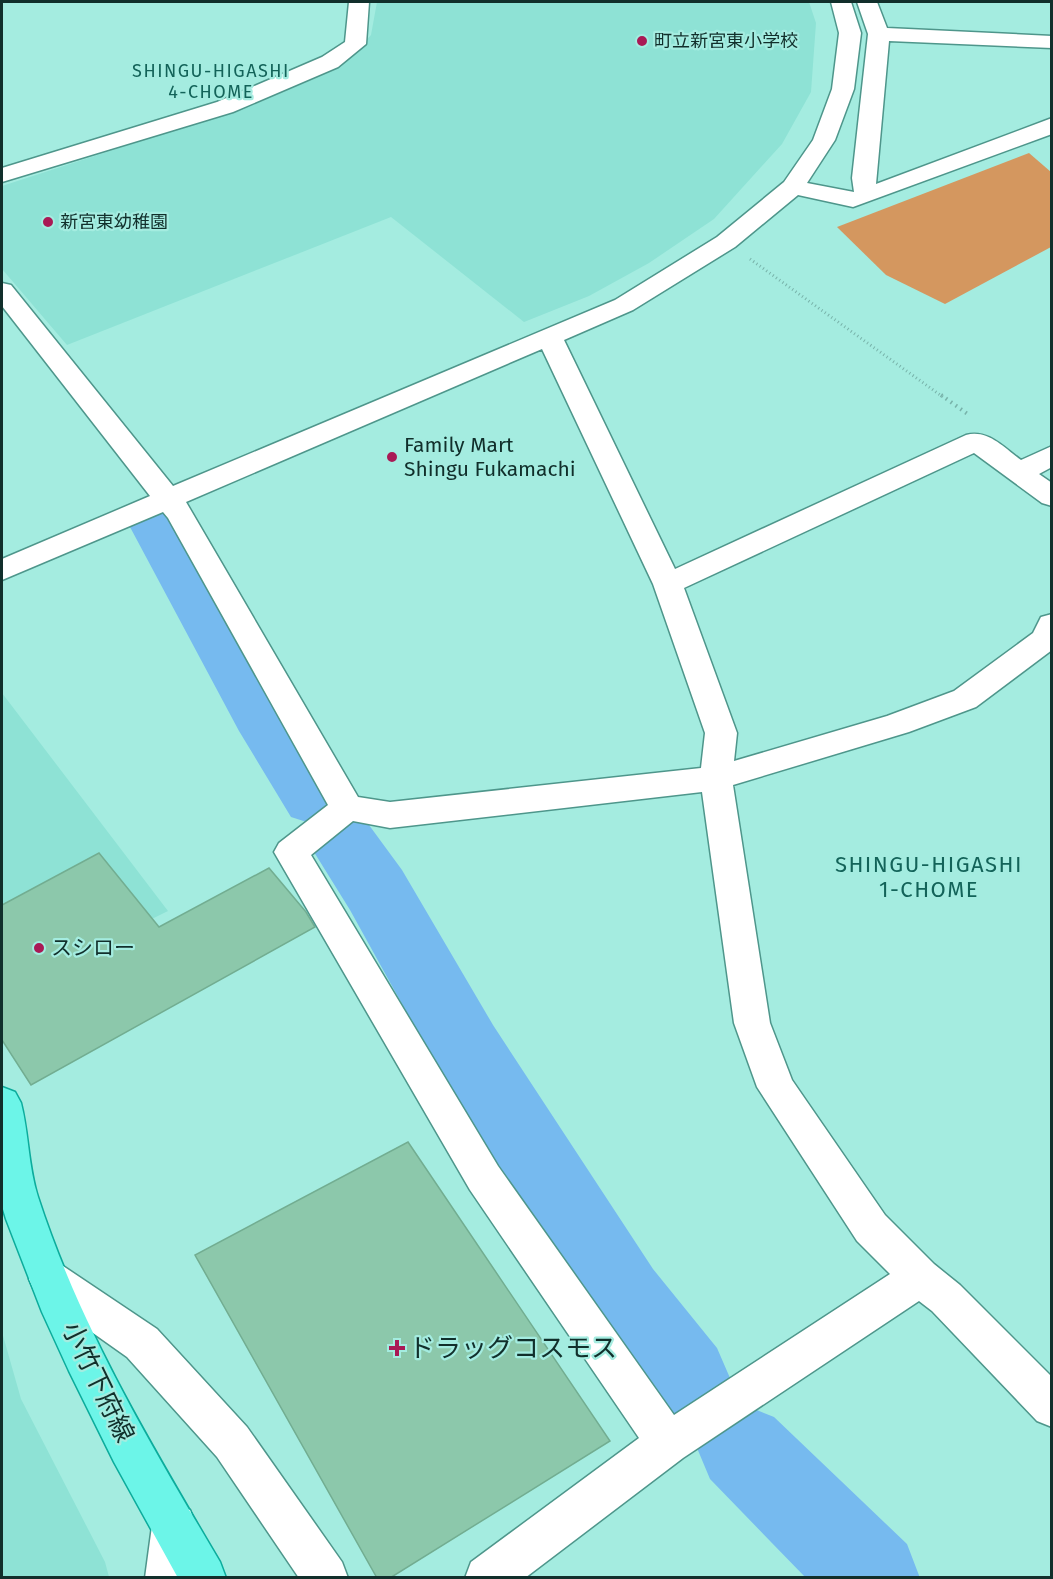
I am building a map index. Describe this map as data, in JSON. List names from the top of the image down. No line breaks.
{"streets":{"main road":["小竹下府線"]},"districts":["SHINGU-HIGASHI 4-CHOME","SHINGU-HIGASHI 1-CHOME"],"places":{"other":["町立新宮東小学校","新宮東幼稚園","Family Mart Shingu Fukamachi","スシロー"],"health":["ドラッグコスモス"]}}
